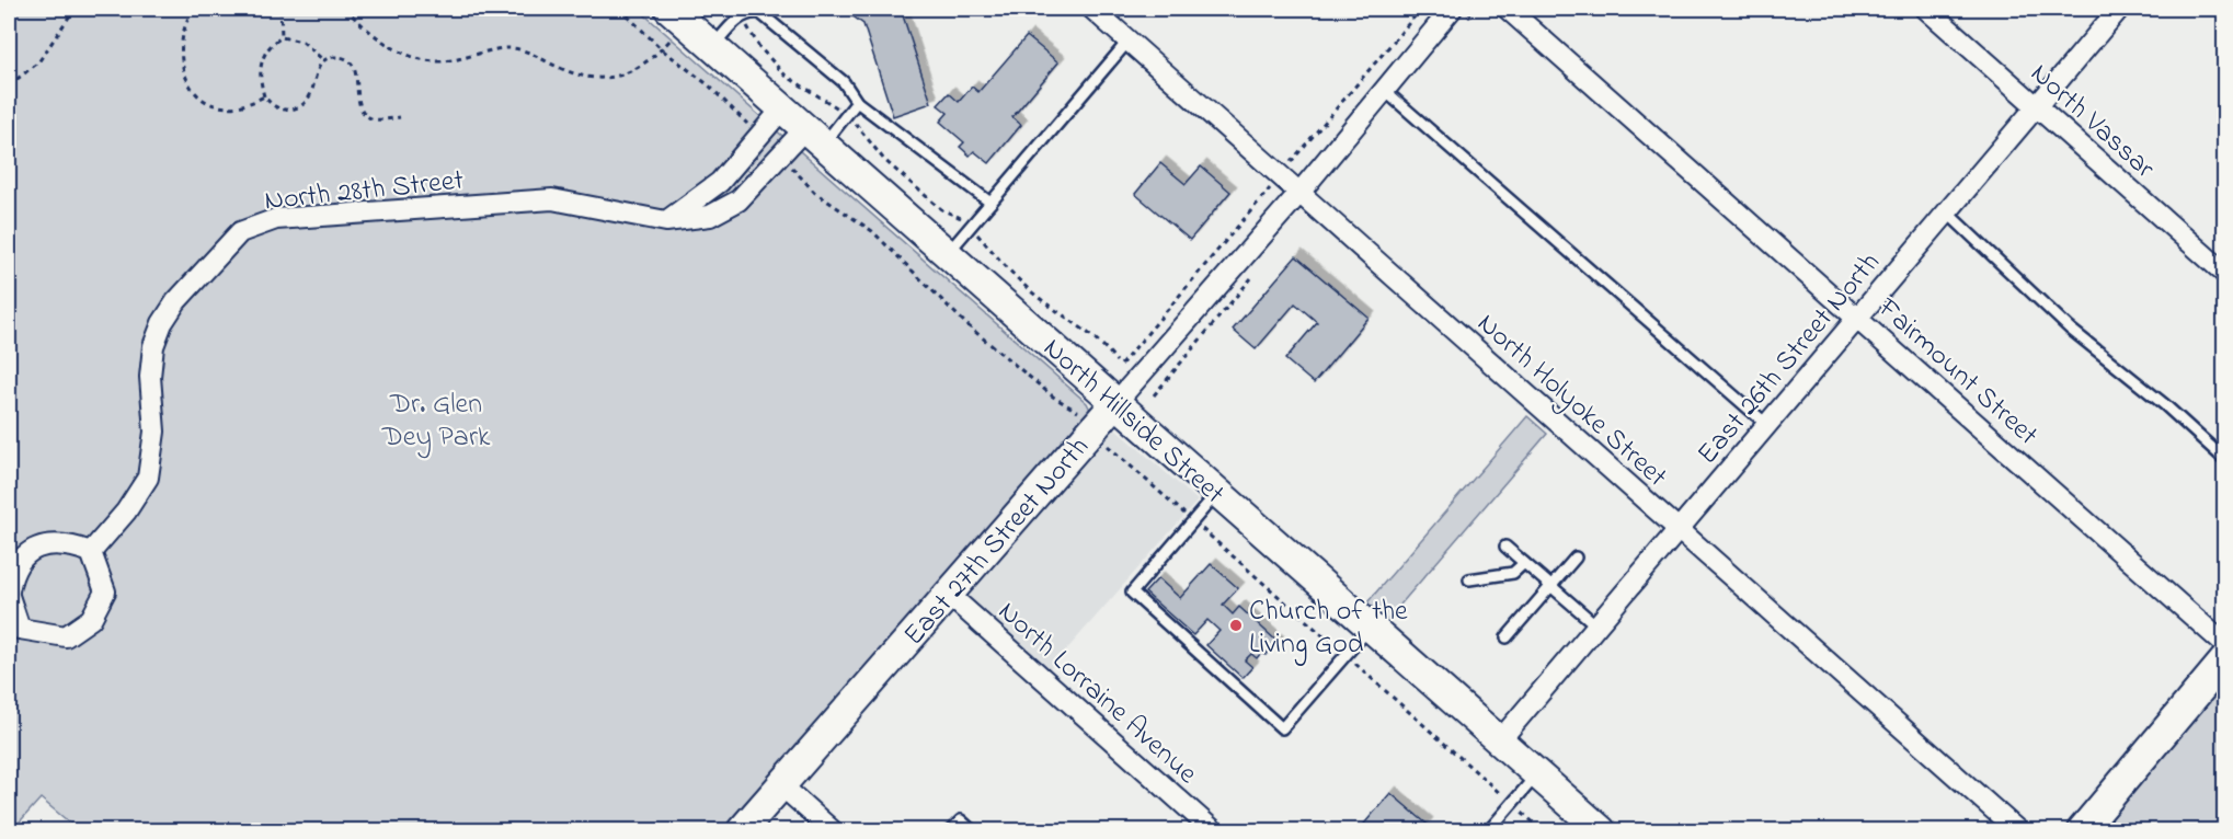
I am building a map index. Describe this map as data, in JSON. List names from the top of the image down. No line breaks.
{"streets":{"main road":["North Hillside Street","East 27th Street North"],"street":["North Vassar","North 28th Street","East 26th Street North","Fairmount Street","North Holyoke Street","North Lorraine Avenue"]},"crossings":[["North Vassar","East 26th Street North"],["North 28th Street","North Hillside Street"],["East 26th Street North","Fairmount Street"],["East 26th Street North","North Holyoke Street"],["East 26th Street North","North Hillside Street"],["North Holyoke Street","East 27th Street North"],["North Hillside Street","East 27th Street North"],["East 27th Street North","North Lorraine Avenue"]],"parks":["Dr. Glen Dey Park"],"places":["Church of the Living God"]}
